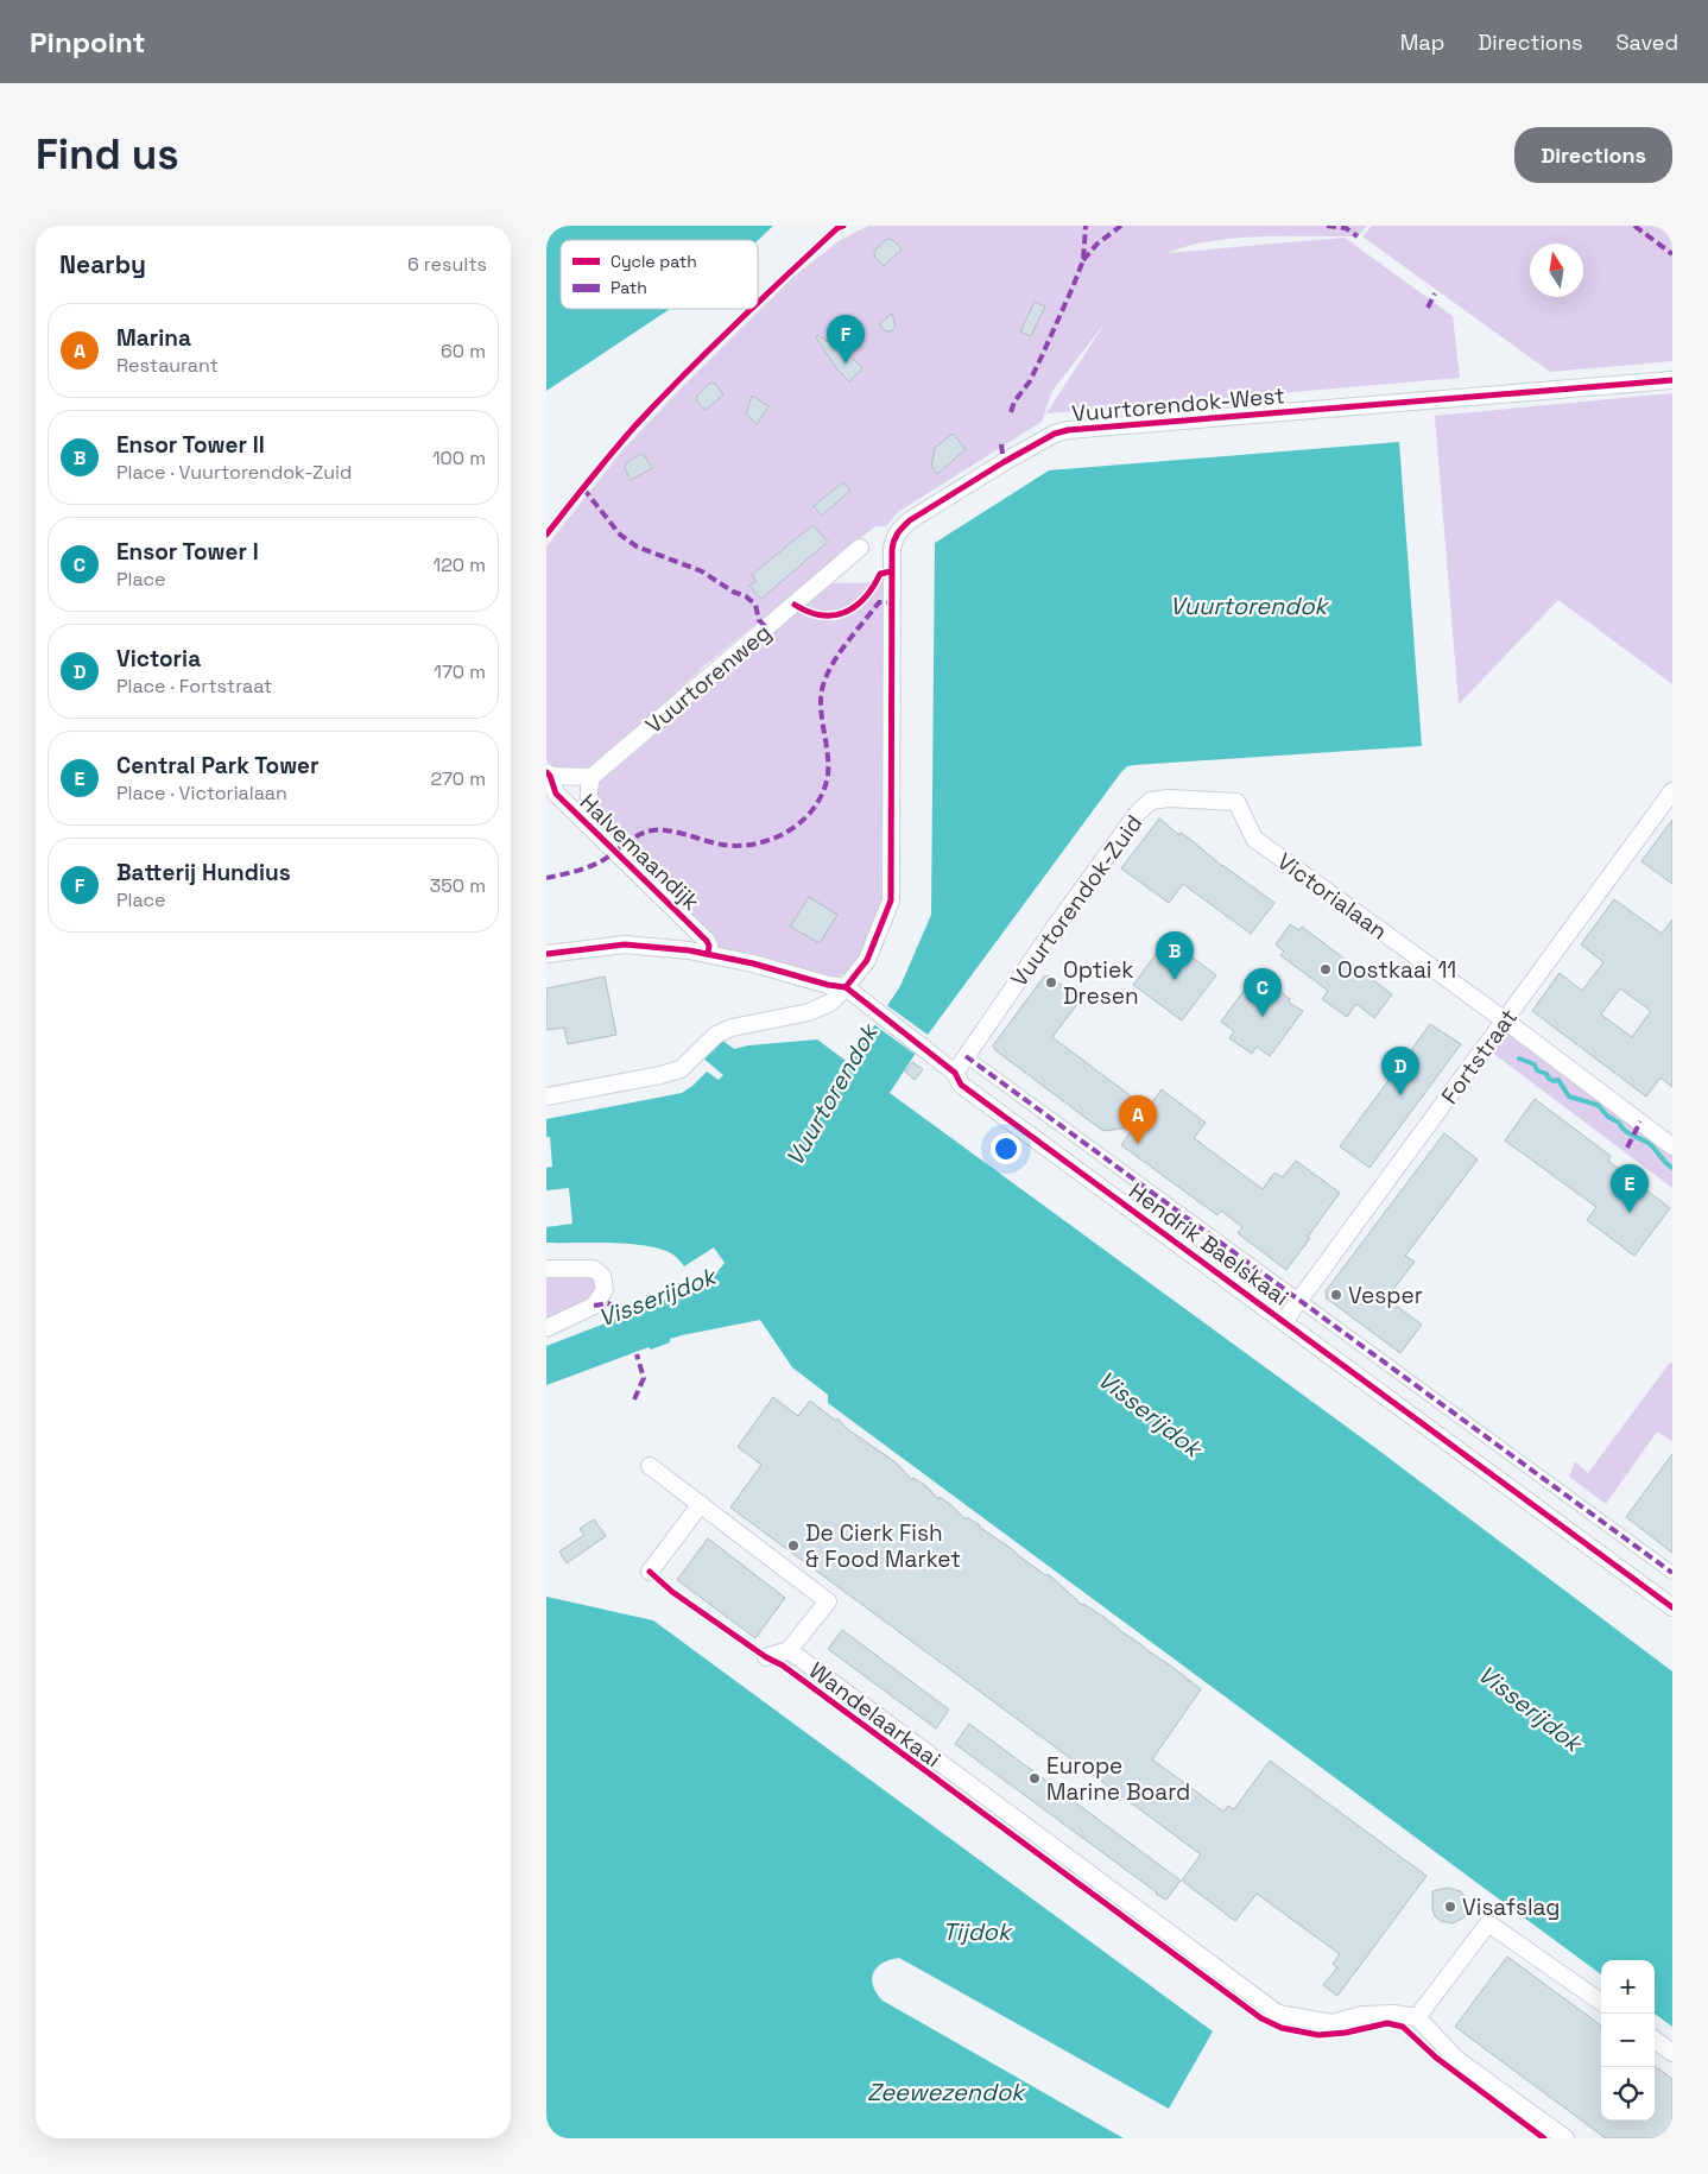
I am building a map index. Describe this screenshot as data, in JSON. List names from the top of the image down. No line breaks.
{"streets":{"street":["Vuurtorendok-West","Vuurtorenweg","Halvemaandijk","Victorialaan","Vuurtorendok-Zuid","Fortstraat","Hendrik Baelskaai","Wandelaarkaai"]},"crossings":[["Vuurtorendok-West","Hendrik Baelskaai"],["Vuurtorenweg","Halvemaandijk"],["Halvemaandijk","Hendrik Baelskaai"],["Victorialaan","Vuurtorendok-Zuid"],["Victorialaan","Fortstraat"],["Vuurtorendok-Zuid","Hendrik Baelskaai"],["Fortstraat","Hendrik Baelskaai"]],"water":["Vuurtorendok","Visserijdok","Tijdok","Zeewezendok"],"places":["Oostkaai 11","Optiek Dresen","Vesper","De Cierk Fish & Food Market","Europe Marine Board","Visafslag"],"legend":["Cycle path","Path"],"north":"top","page":{"header":"Pinpoint","nav":["Map","Directions","Saved"],"buttons":"Directions","title":"Find us","heading":["Nearby","6 results"],"list":[{"mark":"A","name":"Marina","note":"Restaurant","value":"60 m"},{"mark":"B","name":"Ensor Tower II","note":"Place · Vuurtorendok-Zuid","value":"100 m"},{"mark":"C","name":"Ensor Tower I","note":"Place","value":"120 m"},{"mark":"D","name":"Victoria","note":"Place · Fortstraat","value":"170 m"},{"mark":"E","name":"Central Park Tower","note":"Place · Victorialaan","value":"270 m"},{"mark":"F","name":"Batterij Hundius","note":"Place","value":"350 m"}],"pins":["F","B","C","D","A","E"],"map_buttons":["+","−"]}}
